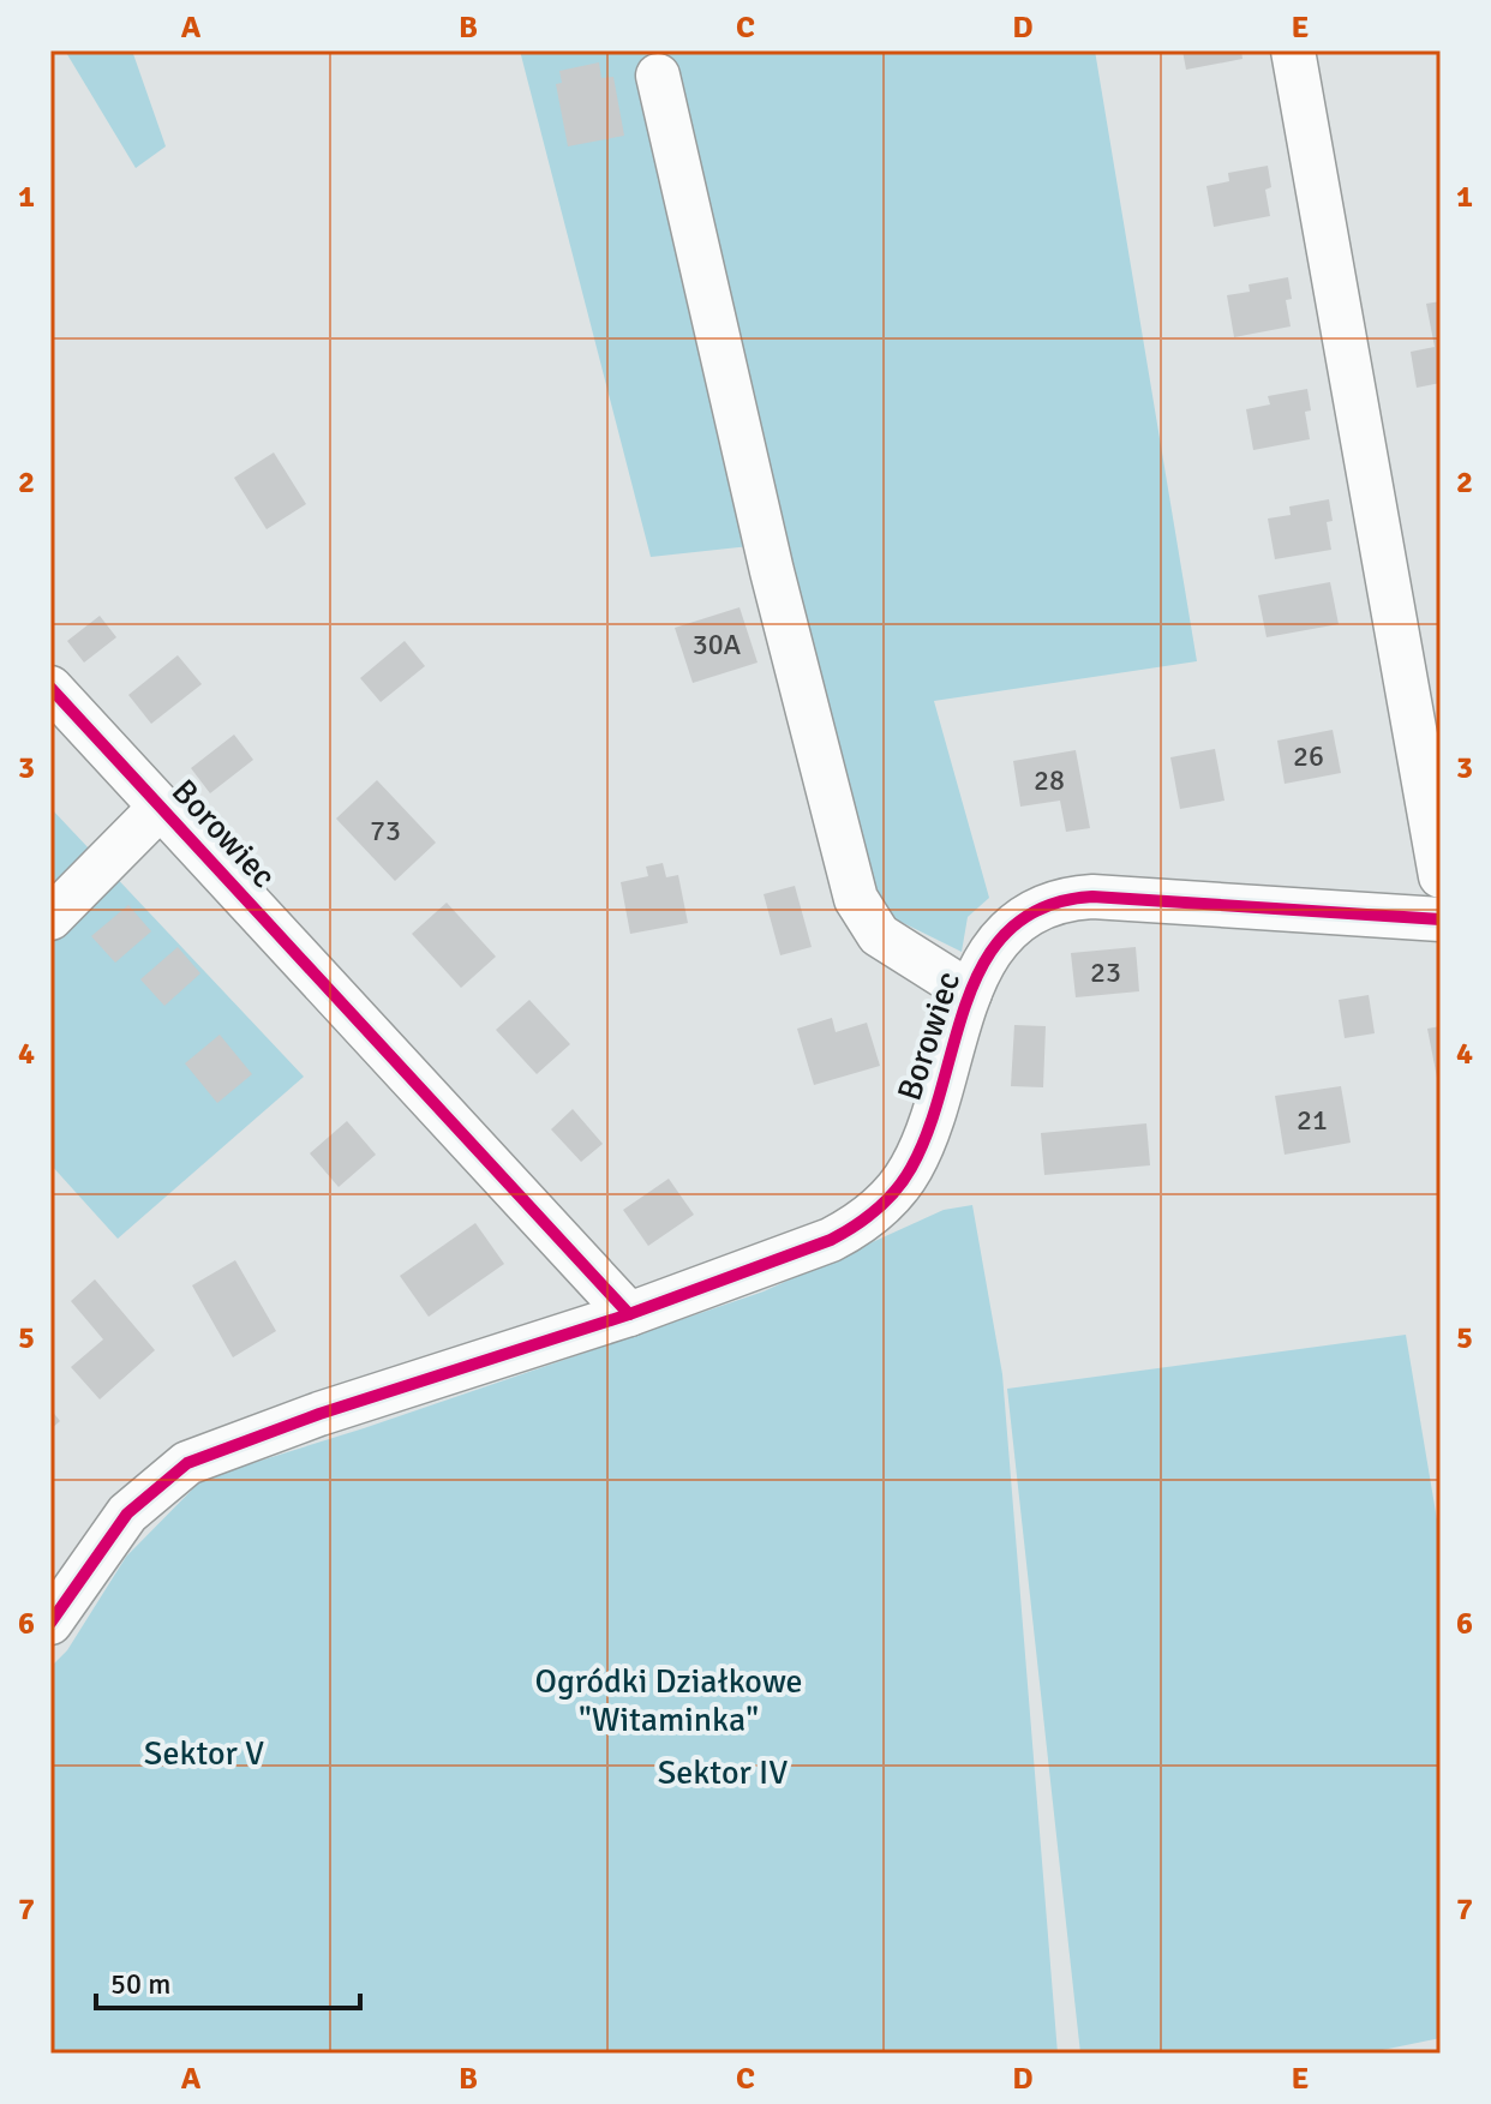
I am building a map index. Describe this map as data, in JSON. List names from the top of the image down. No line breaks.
{"streets":{"street":["Borowiec"]},"parks":["Ogródki Działkowe \"Witaminka\"","Sektor V","Sektor IV"],"house_numbers":["30A","26","28","73","23","21"],"scale_bar":"50 m","grid":{"columns":["A","B","C","D","E"],"rows":["1","2","3","4","5","6","7"]}}
